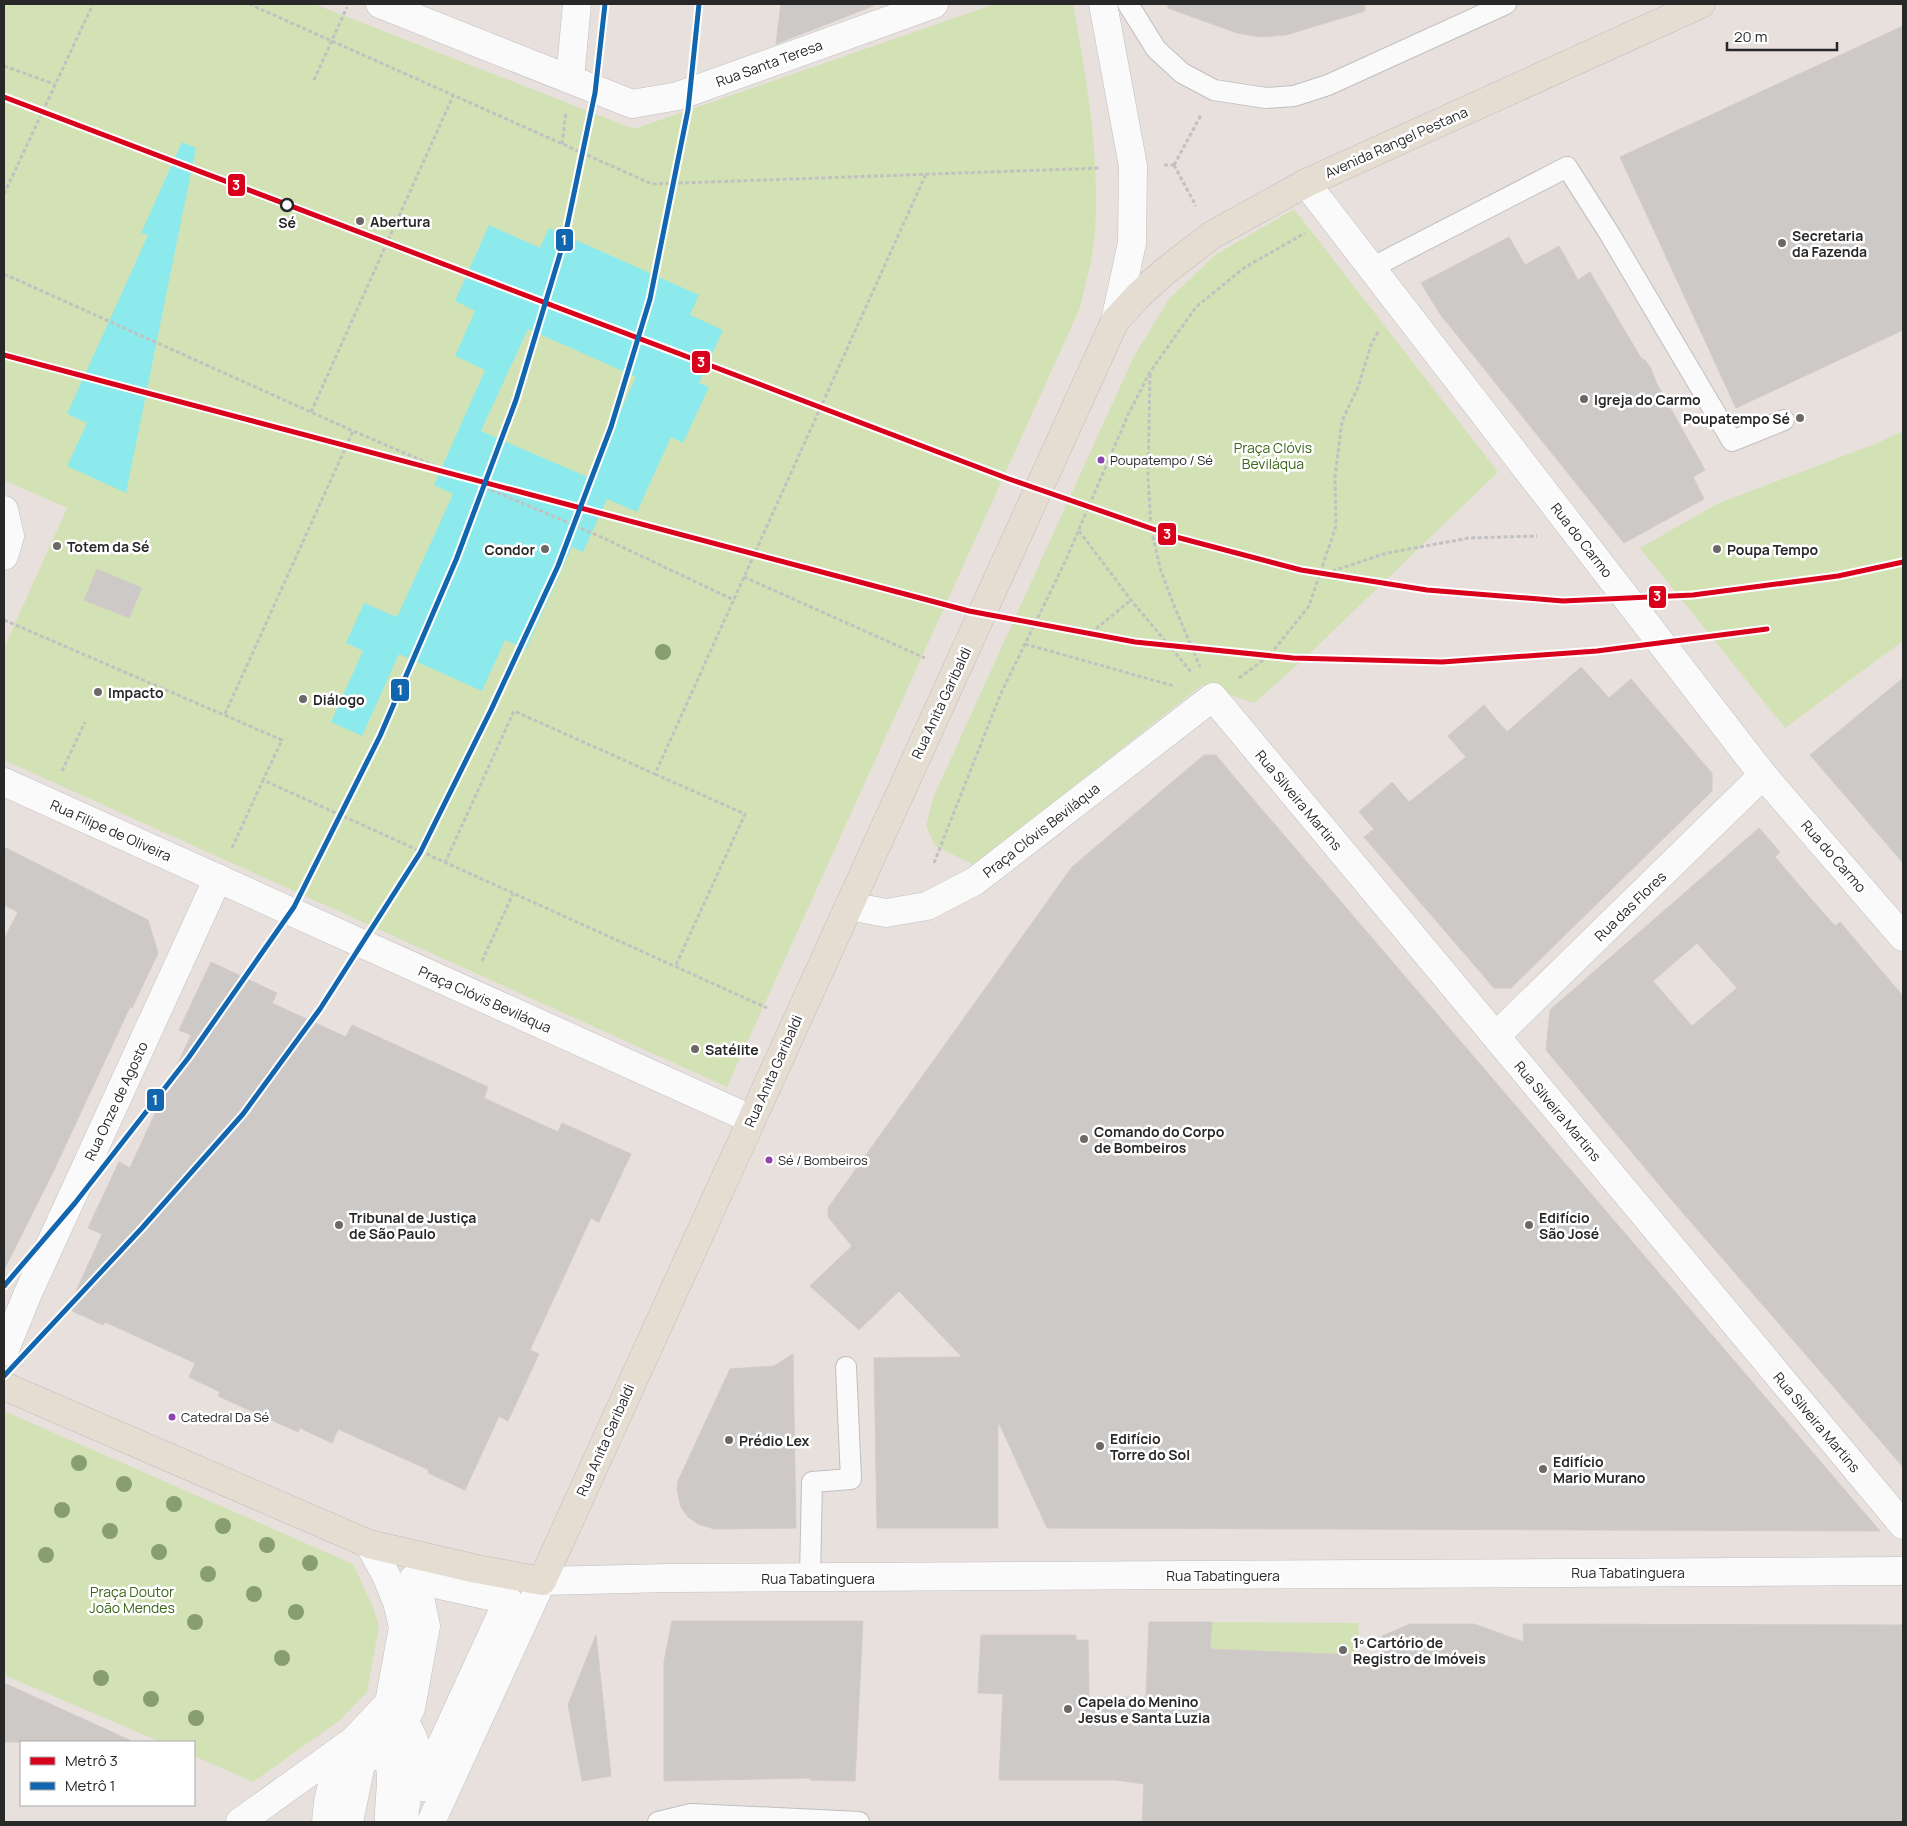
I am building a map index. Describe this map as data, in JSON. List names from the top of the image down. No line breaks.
{"streets":{"main road":["Avenida Rangel Pestana","Rua Anita Garibaldi"],"street":["Rua Santa Teresa","Rua do Carmo","Rua Silveira Martins","Rua Filipe de Oliveira","Praça Clóvis Beviláqua","Rua das Flores","Rua Onze de Agosto","Rua Tabatinguera"]},"crossings":[["Avenida Rangel Pestana","Rua do Carmo"],["Avenida Rangel Pestana","Rua Anita Garibaldi"],["Rua do Carmo","Rua das Flores"],["Rua Anita Garibaldi","Praça Clóvis Beviláqua"],["Rua Anita Garibaldi","Rua Tabatinguera"],["Rua Silveira Martins","Praça Clóvis Beviláqua"],["Rua Silveira Martins","Rua das Flores"],["Rua Filipe de Oliveira","Praça Clóvis Beviláqua"],["Rua Filipe de Oliveira","Rua Onze de Agosto"],["Praça Clóvis Beviláqua","Rua Onze de Agosto"]],"parks":["Praça Clóvis Beviláqua","Praça Doutor João Mendes"],"places":["Sé","Abertura","Secretaria da Fazenda","Igreja do Carmo","Poupatempo Sé","Poupatempo / Sé","Totem da Sé","Condor","Poupa Tempo","Impacto","Diálogo","Satélite","Comando do Corpo de Bombeiros","Sé / Bombeiros","Tribunal de Justiça de São Paulo","Edifício São José","Catedral Da Sé","Prédio Lex","Edifício Torre do Sol","Edifício Mario Murano","1º Cartório de Registro de Imóveis","Capela do Menino Jesus e Santa Luzia"],"lines":["metro line 1","metro line 3"],"legend":["Metrô 3","Metrô 1"],"scale_bar":"20 m"}
